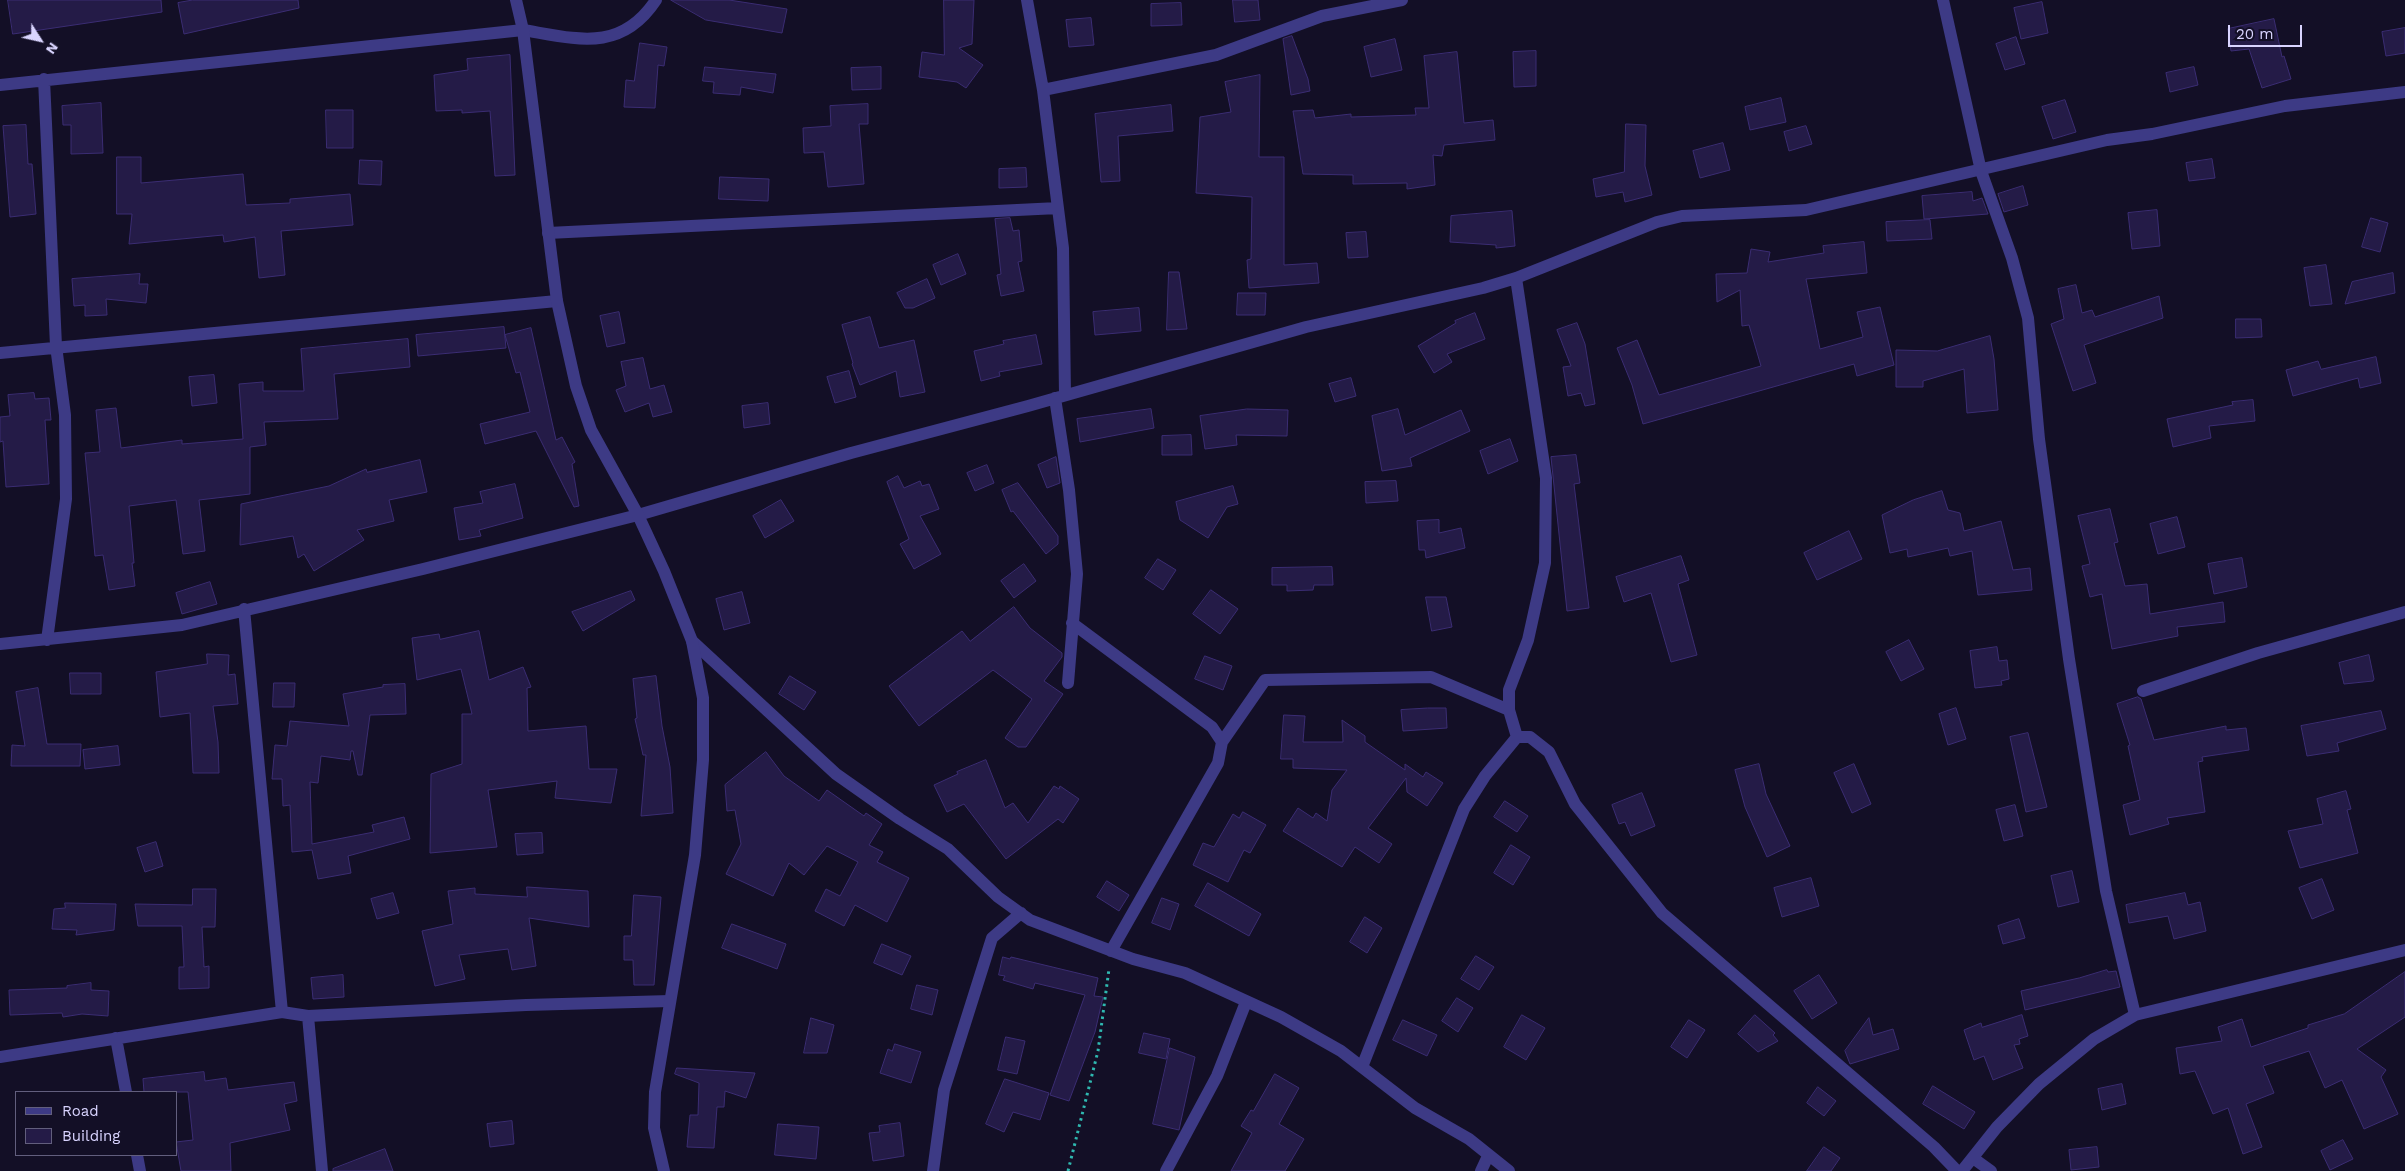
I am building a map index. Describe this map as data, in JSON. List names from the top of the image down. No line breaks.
{"legend":["Road","Building"],"scale_bar":"20 m","north":"bottom right"}
